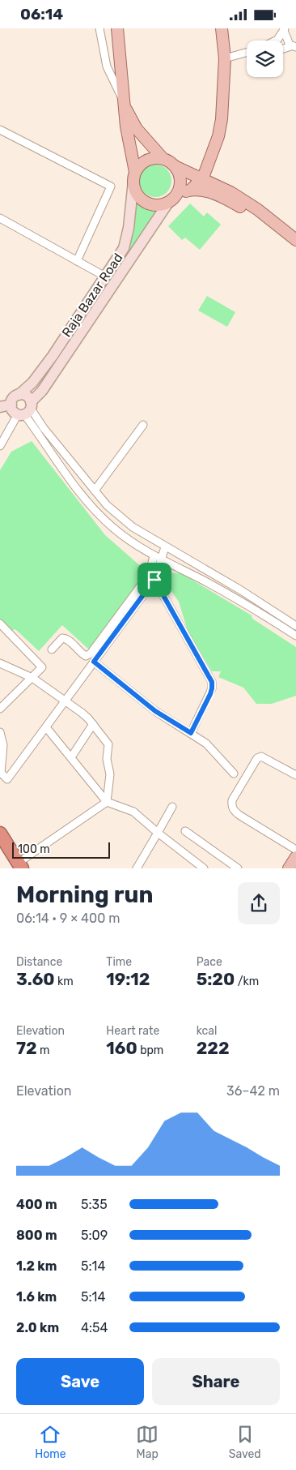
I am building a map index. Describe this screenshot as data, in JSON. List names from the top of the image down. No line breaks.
{"streets":{"street":["Raja Bazar Road"]},"scale_bar":"100 m","page":{"status":"06:14","scale":"100 m","heading":["Morning run","06:14 · 9 × 400 m"],"stats":[["Distance","3.60 km"],["Time","19:12"],["Pace","5:20 /km"],["Elevation","72 m"],["Heart rate","160 bpm"],["kcal","222"]],"chart":["Elevation","36–42 m"],"list":[{"name":"400 m","note":"5:35"},{"name":"800 m","note":"5:09"},{"name":"1.2 km","note":"5:14"},{"name":"1.6 km","note":"5:14"},{"name":"2.0 km","note":"4:54"}],"buttons":["Save","Share"],"tabs":["Home","Map","Saved"]}}
